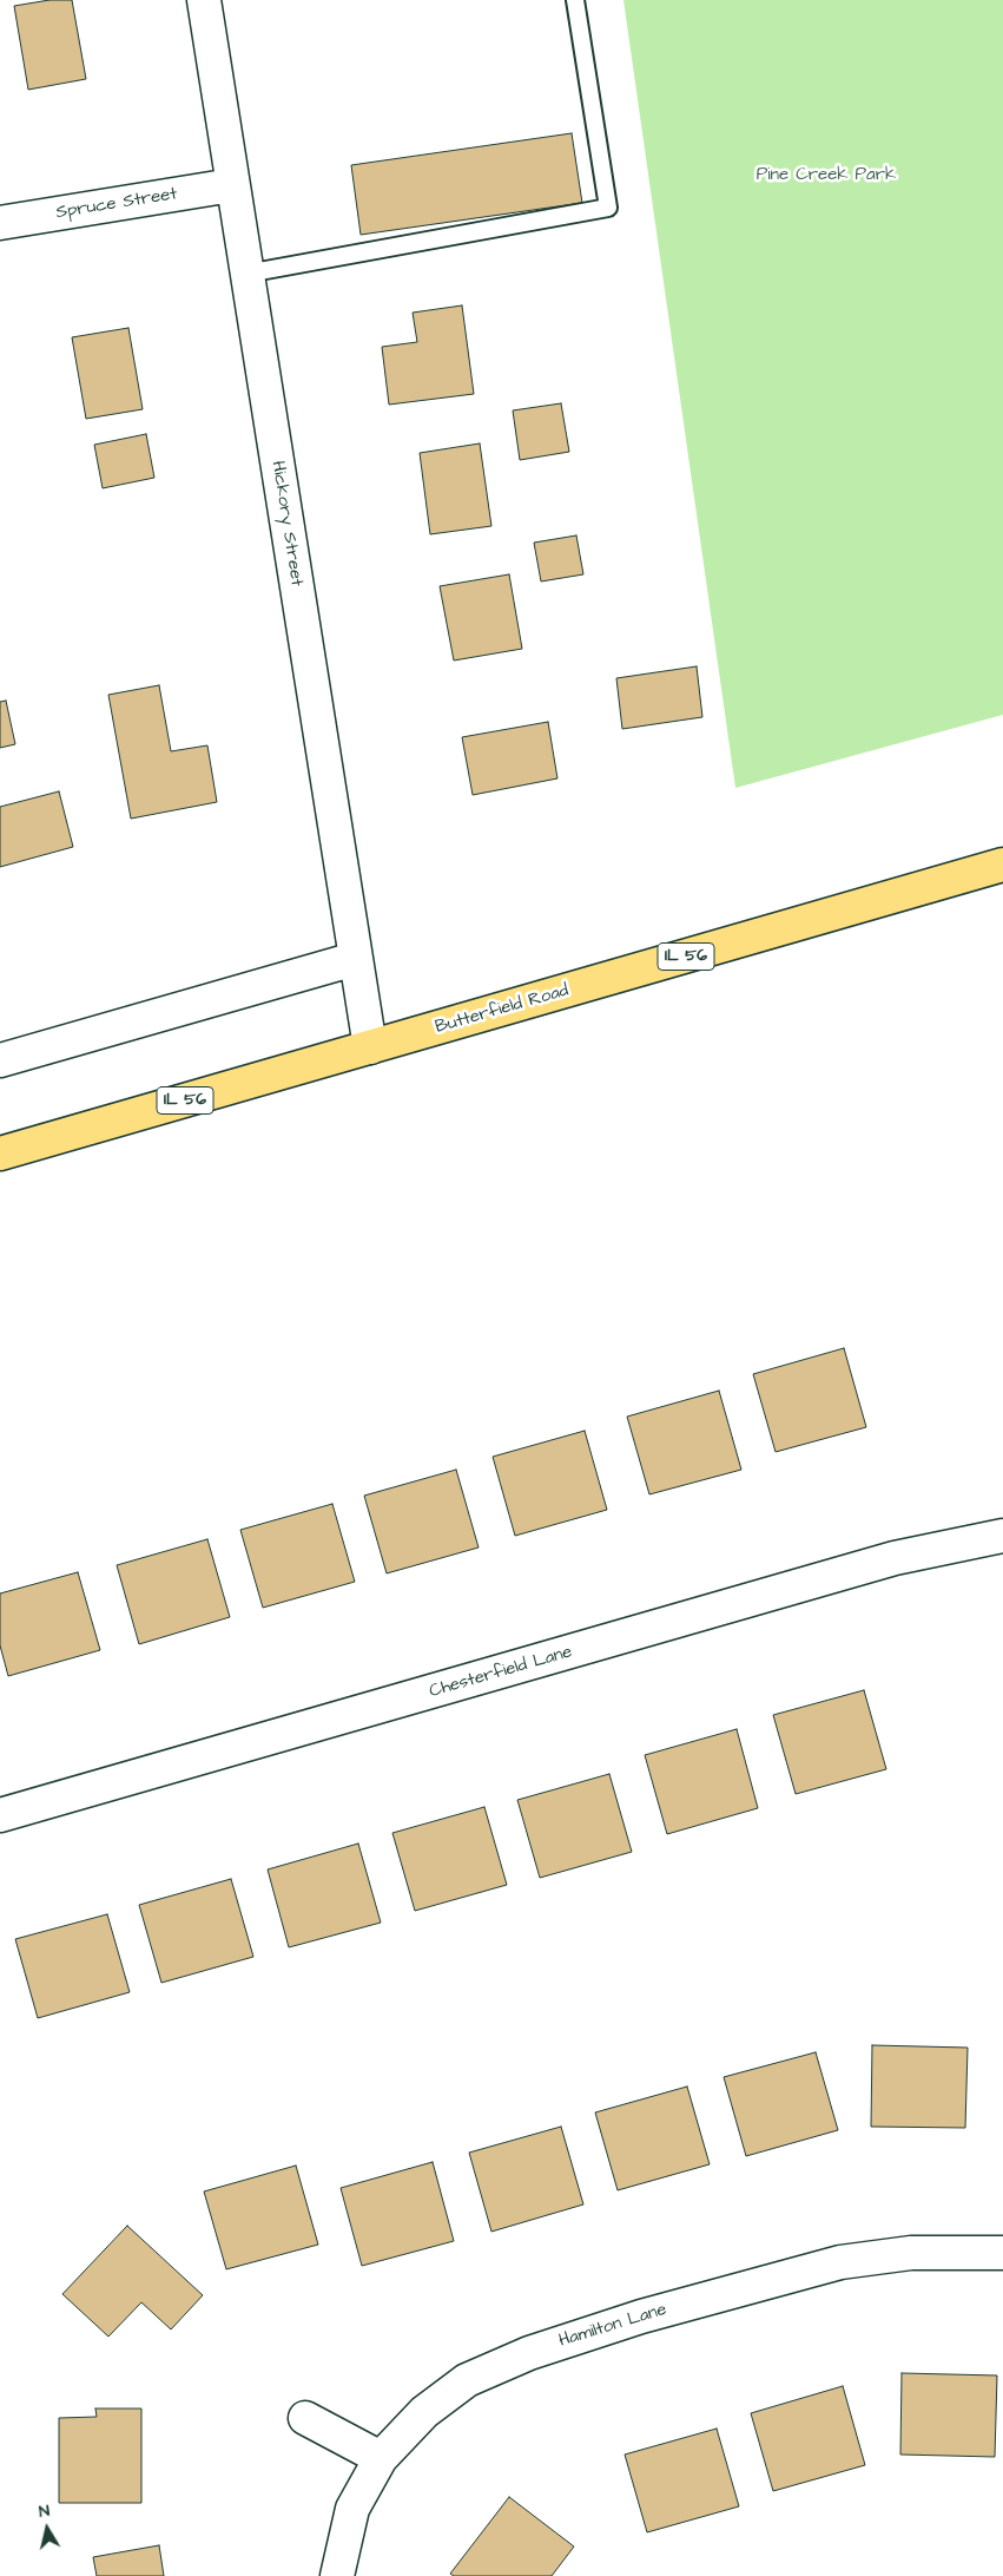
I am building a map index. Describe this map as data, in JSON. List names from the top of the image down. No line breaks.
{"streets":{"main road":["IL 56","Butterfield Road"],"street":["Spruce Street","Hickory Street","Chesterfield Lane","Hamilton Lane"]},"crossings":[["Spruce Street","Hickory Street"],["Hickory Street","Butterfield Road"]],"parks":["Pine Creek Park"],"north":"top"}
